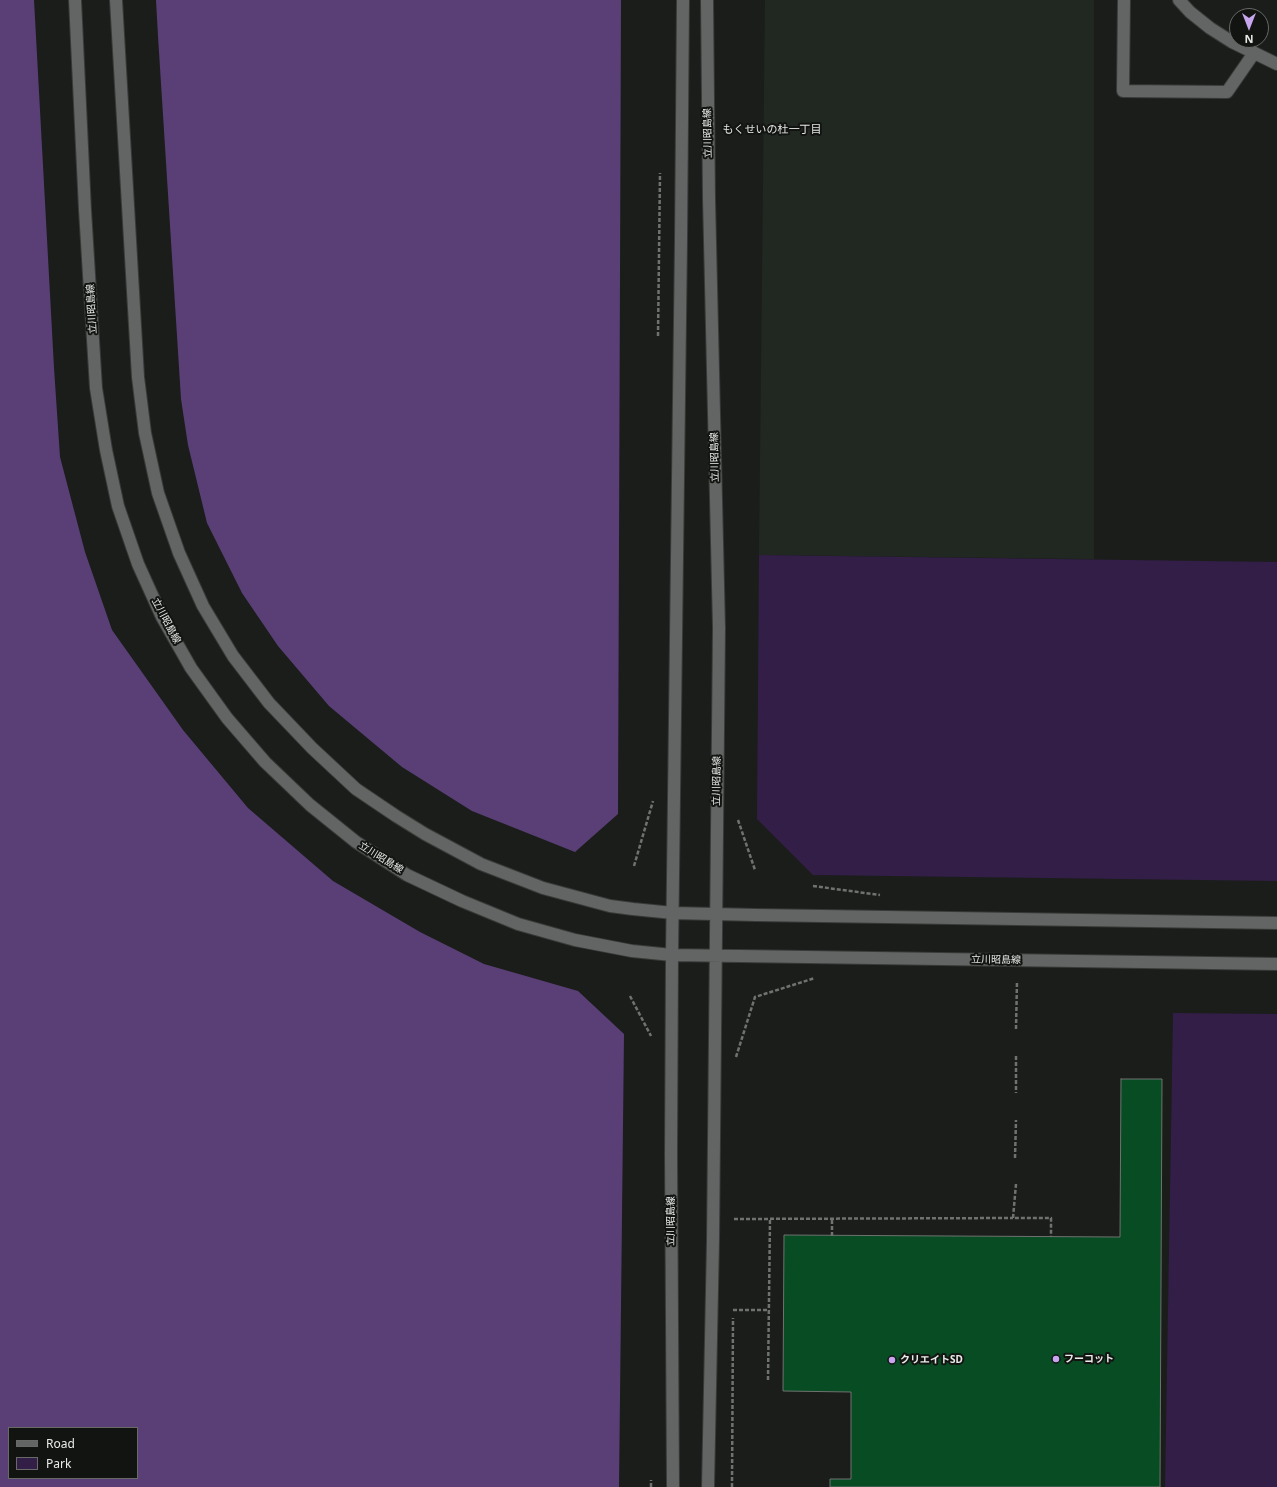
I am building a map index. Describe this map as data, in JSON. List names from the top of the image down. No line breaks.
{"streets":{"main road":["立川昭島線"]},"districts":["もくせいの杜一丁目"],"places":["フーコット","クリエイトSD"],"legend":["Road","Park"],"north":"bottom"}
